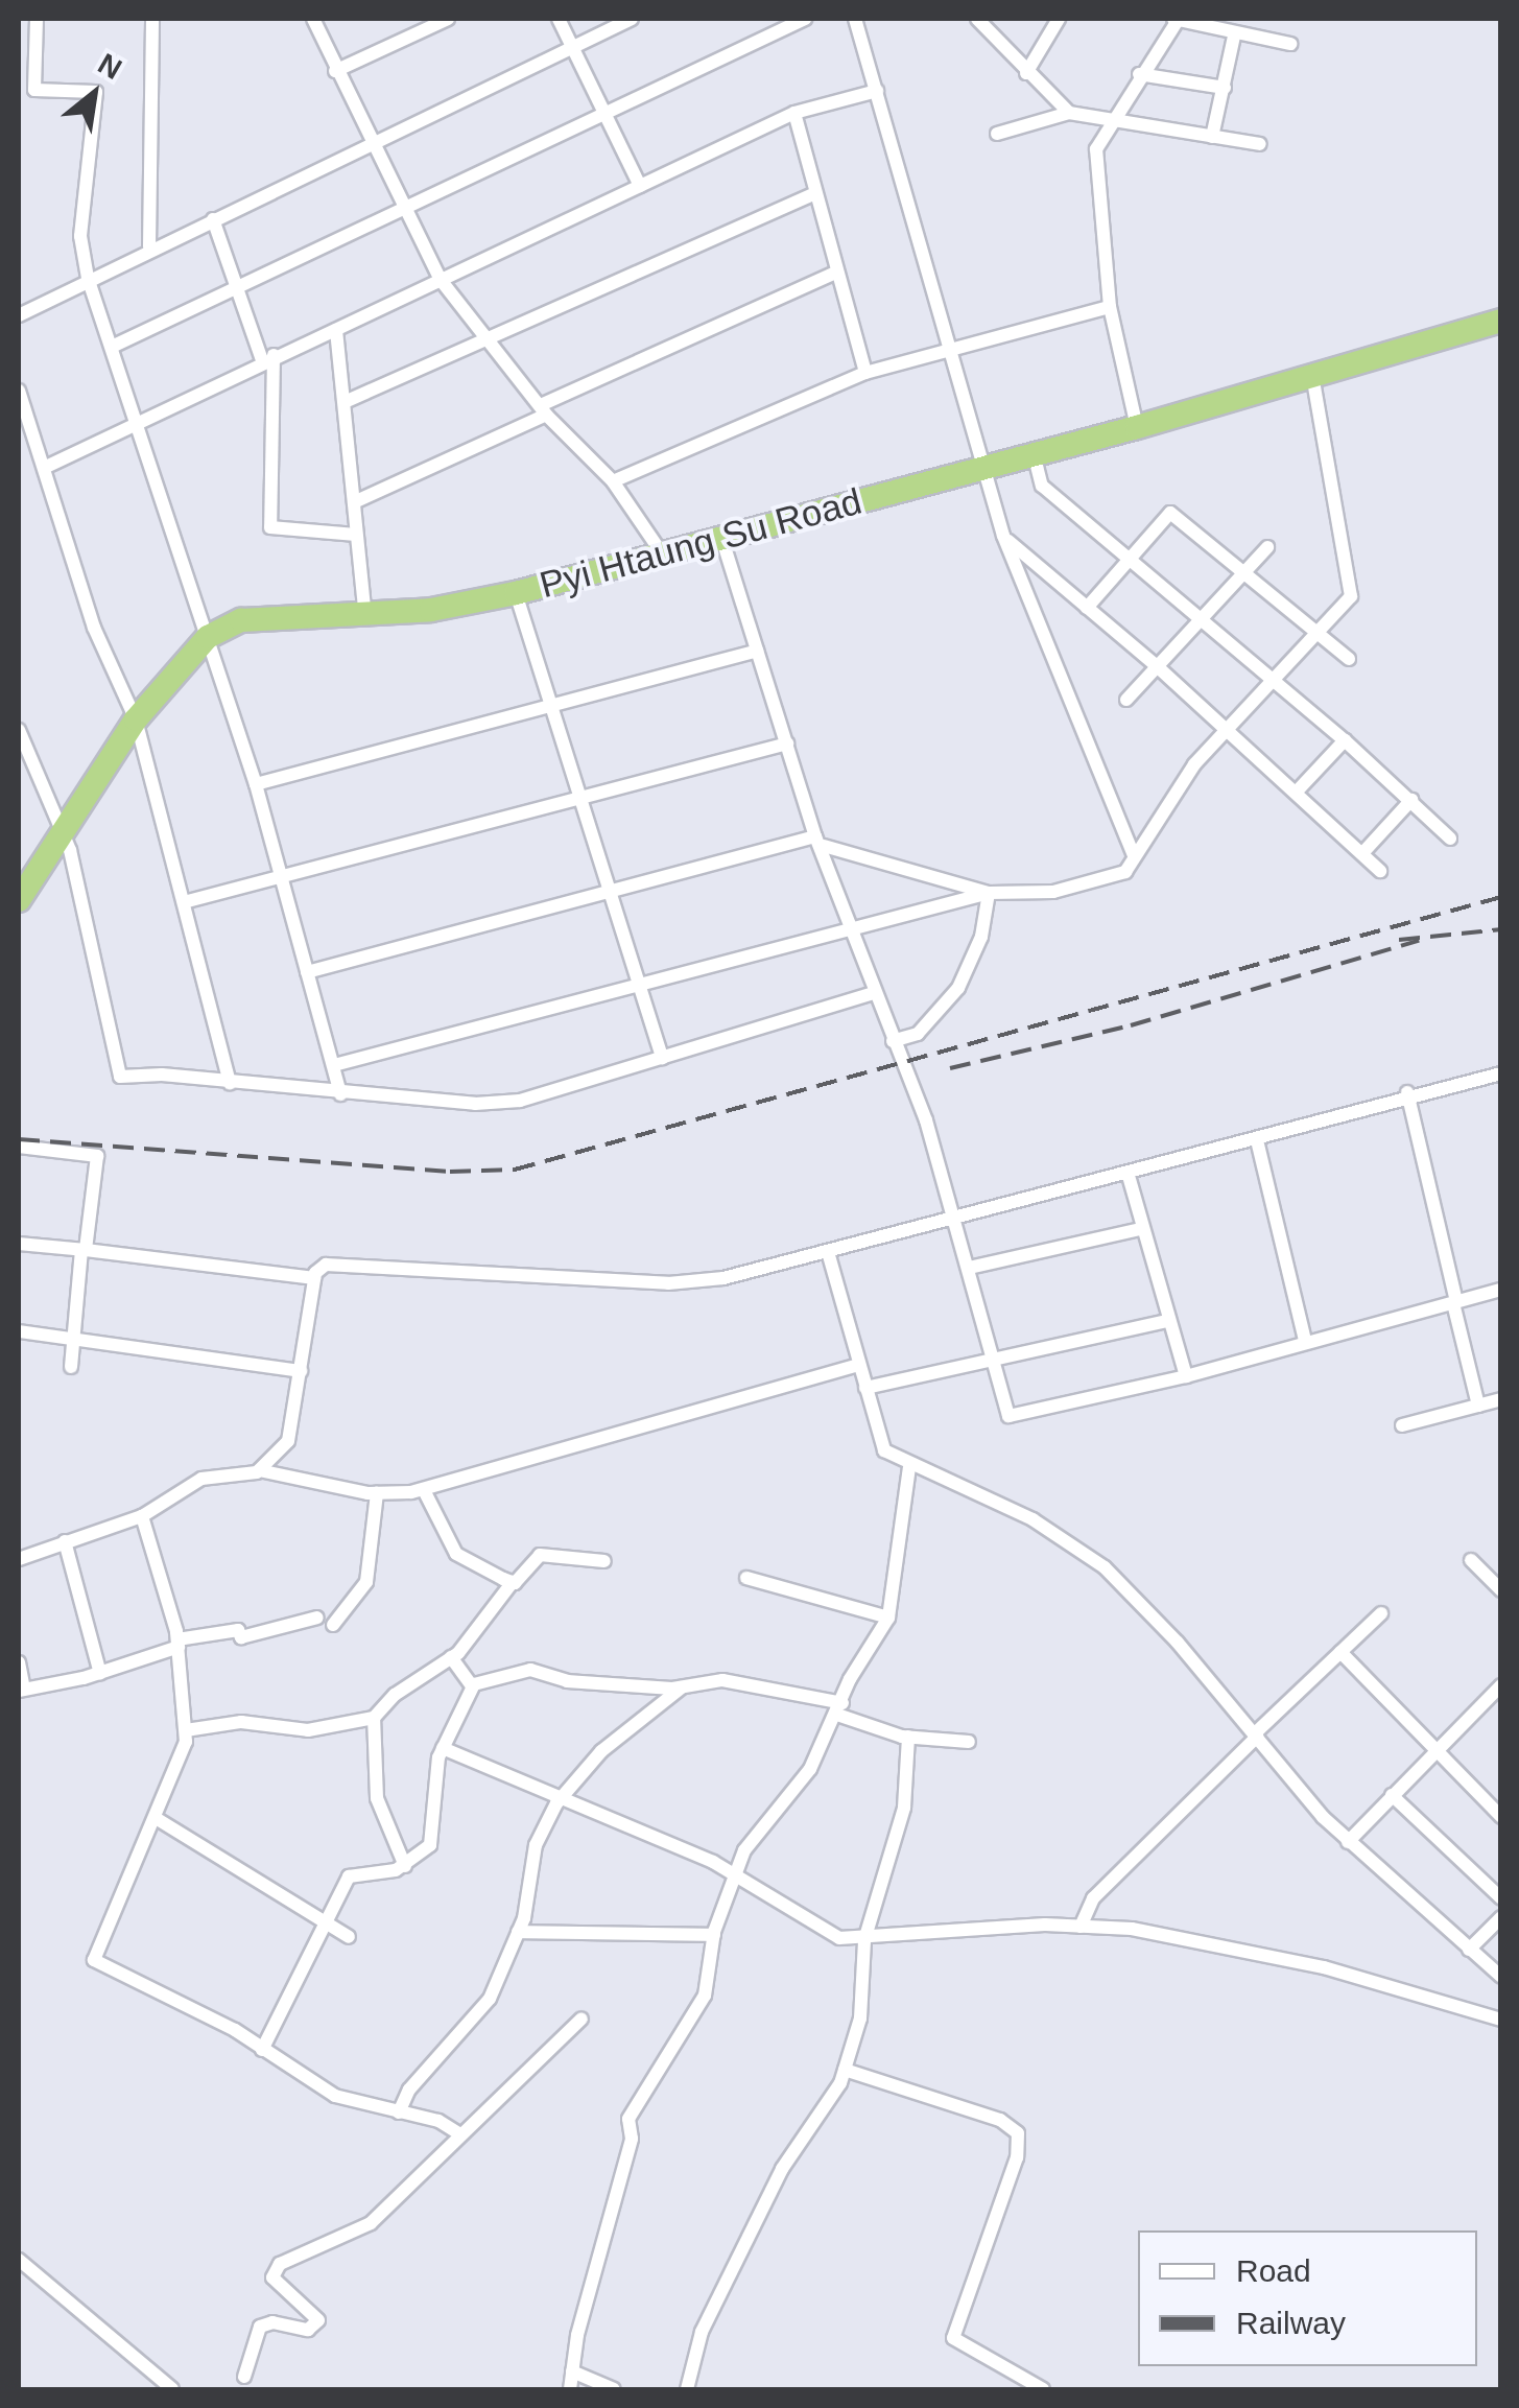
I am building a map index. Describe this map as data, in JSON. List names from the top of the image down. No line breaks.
{"streets":{"highway":["Pyi Htaung Su Road"]},"legend":["Road","Railway"],"north":"top right"}
